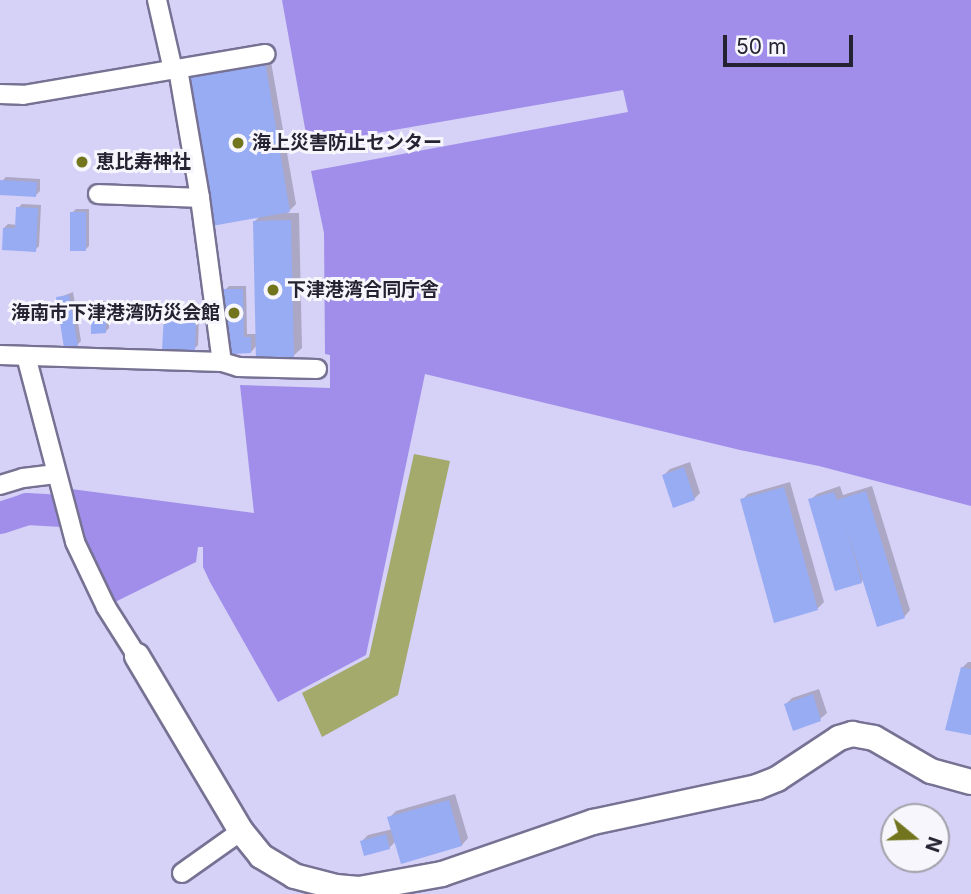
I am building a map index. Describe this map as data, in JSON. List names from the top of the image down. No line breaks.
{"places":["海上災害防止センター","恵比寿神社","下津港湾合同庁舎","海南市下津港湾防災会館"],"scale_bar":"50 m","north":"right"}
